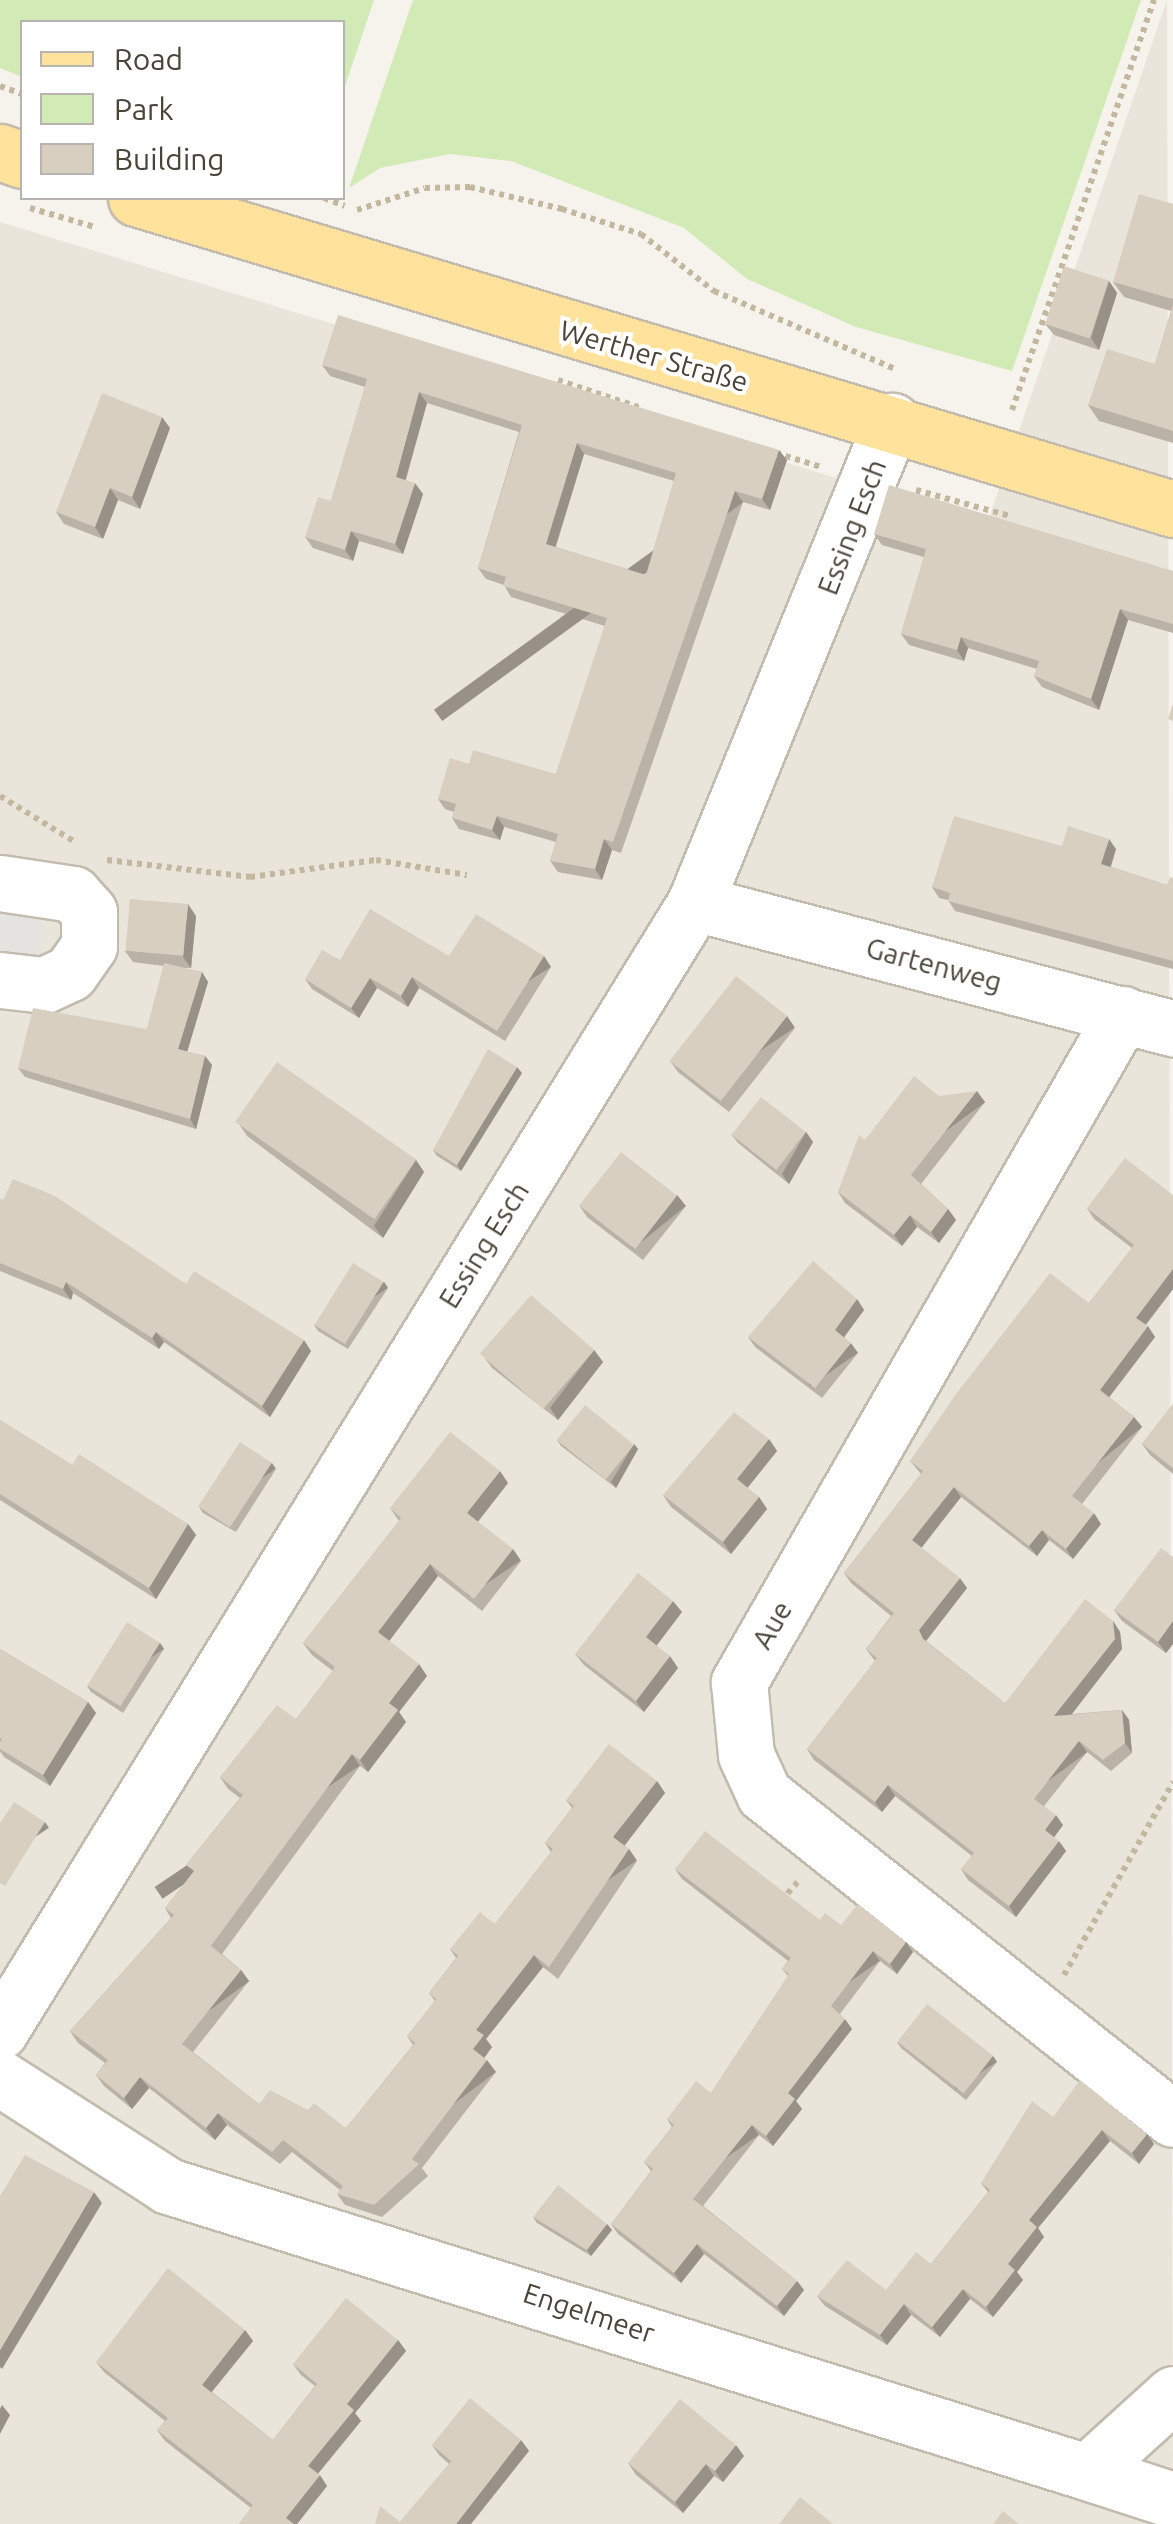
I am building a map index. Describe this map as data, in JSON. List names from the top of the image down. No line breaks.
{"streets":{"main road":["Werther Straße"],"street":["Essing Esch","Gartenweg","Aue","Engelmeer"]},"crossings":[["Werther Straße","Essing Esch"],["Essing Esch","Gartenweg"],["Gartenweg","Aue"]],"legend":["Road","Park","Building"]}
